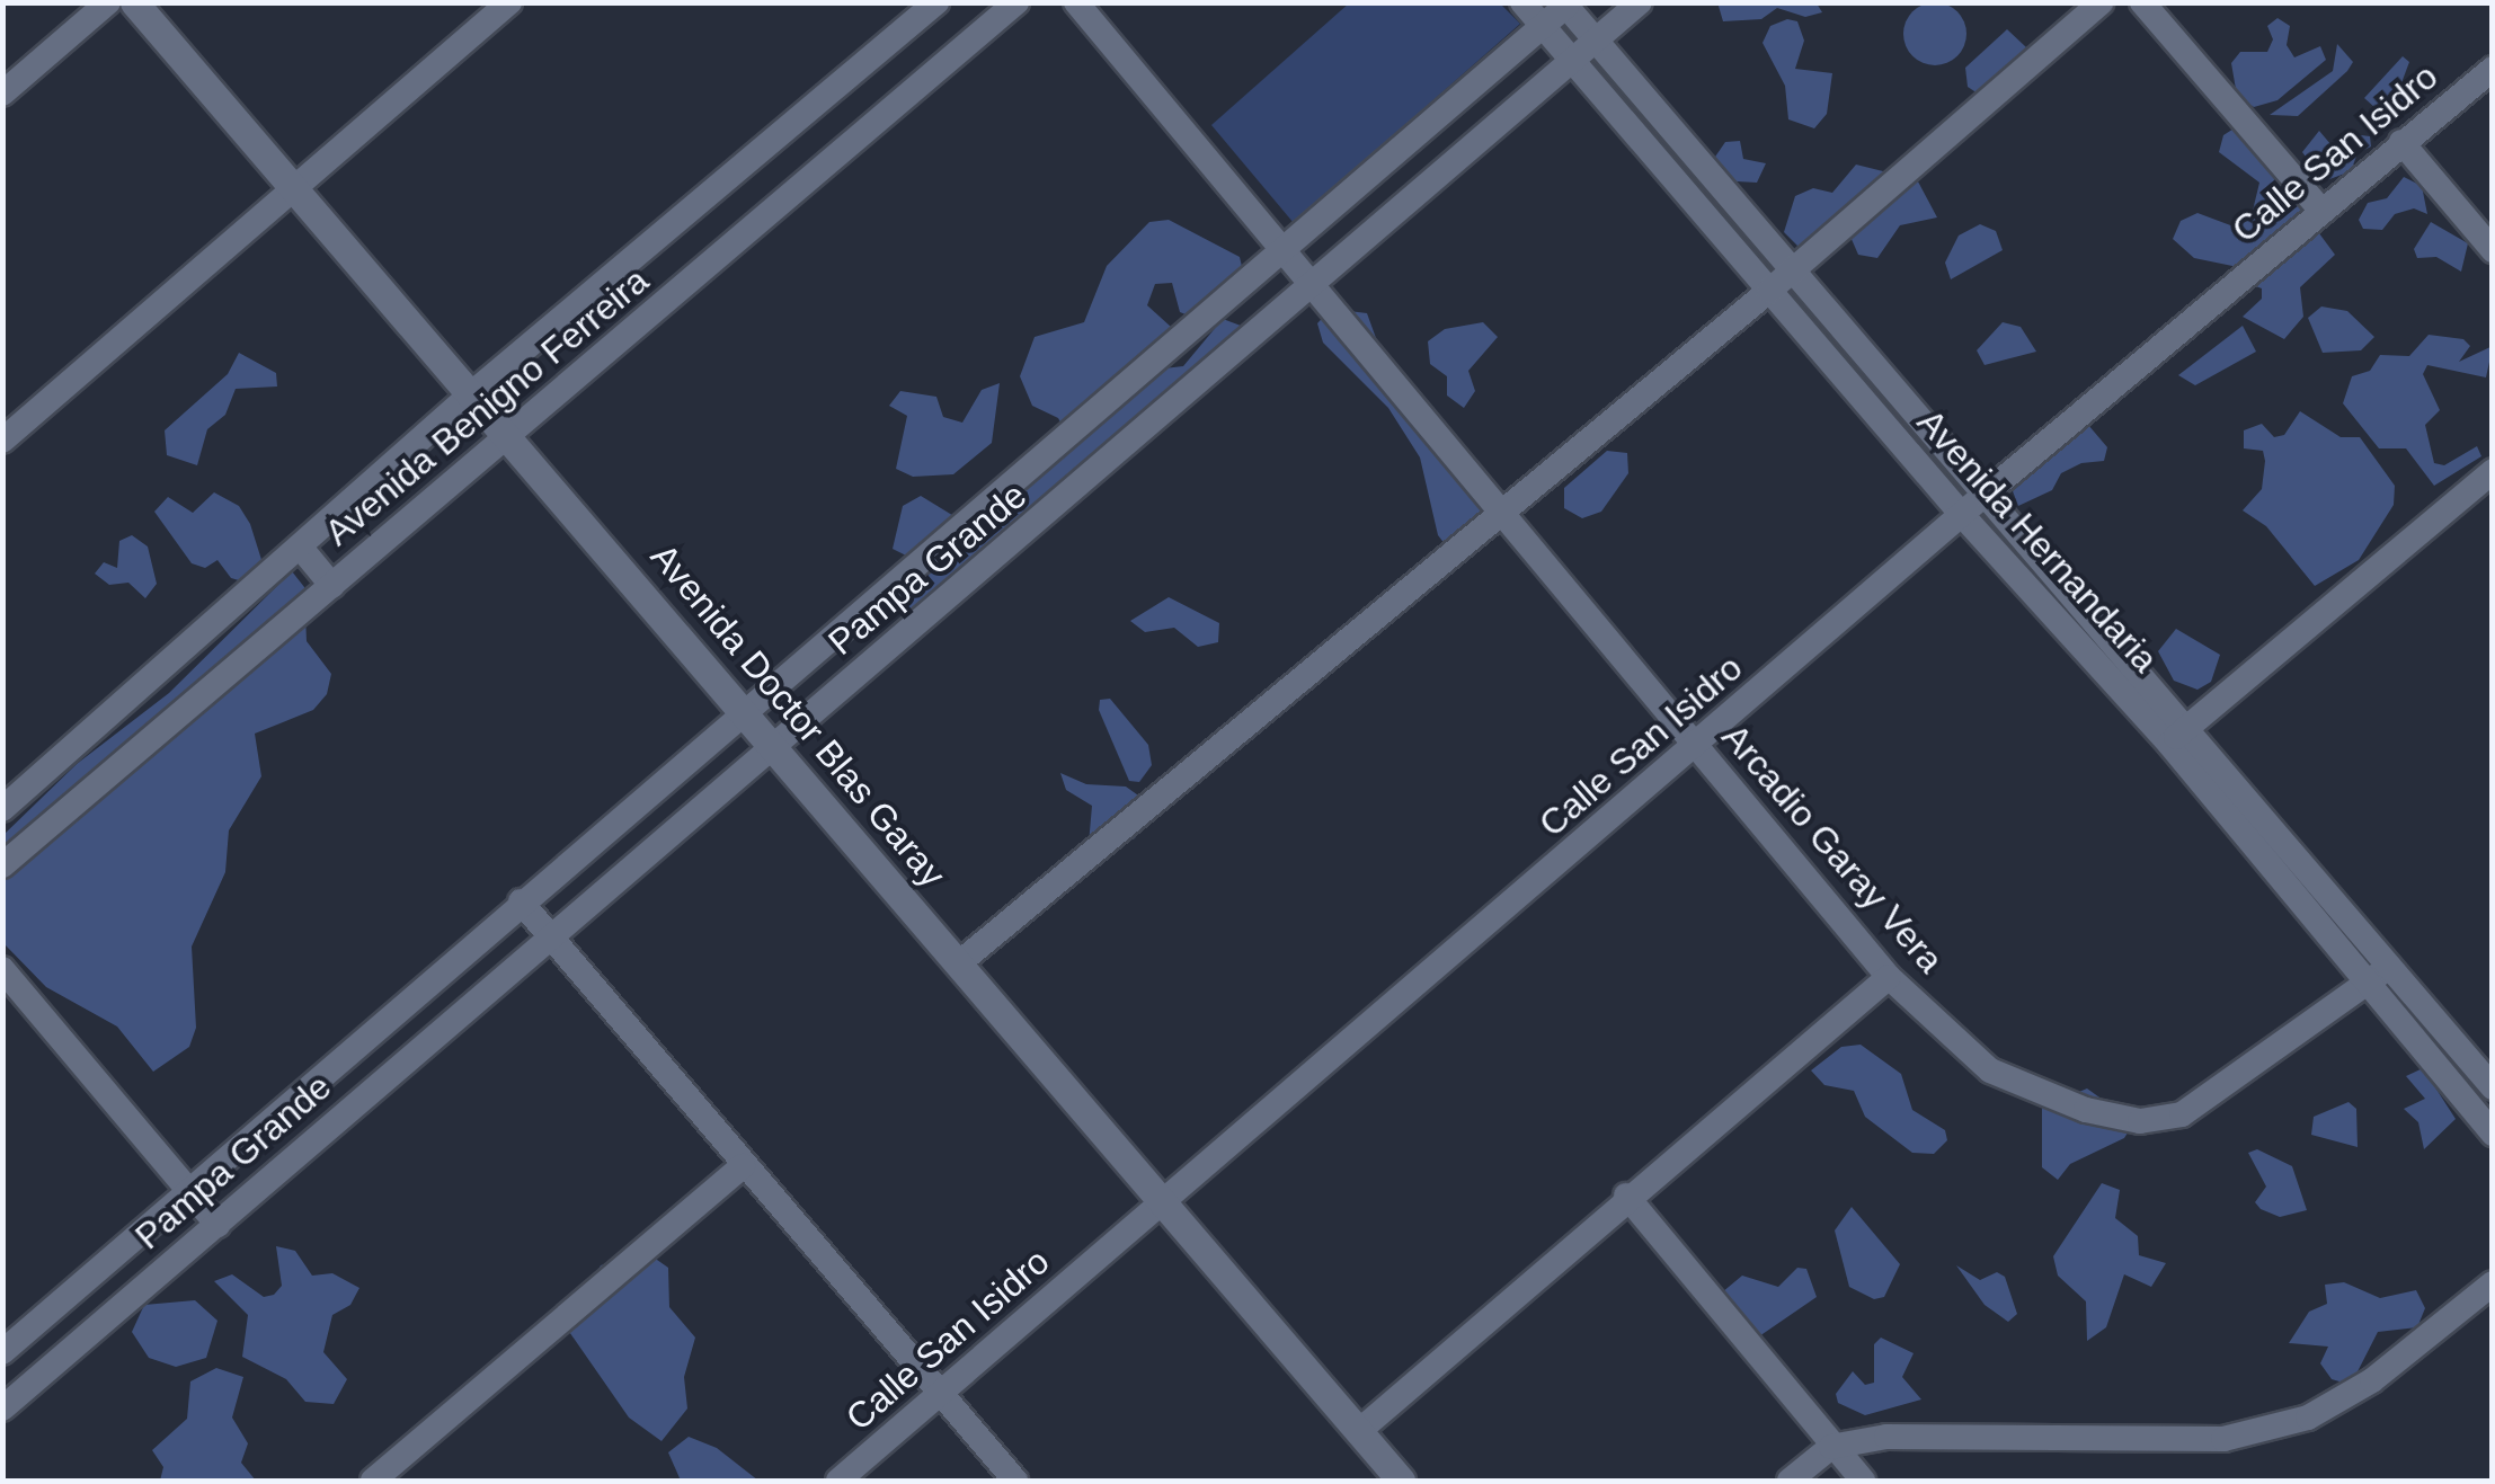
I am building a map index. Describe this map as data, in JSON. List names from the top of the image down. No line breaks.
{"streets":{"street":["Calle San Isidro","Avenida Benigno Ferreira","Avenida Hernandaria","Pampa Grande","Avenida Doctor Blas Garay","Arcadio Garay Vera"]},"crossings":[["Calle San Isidro","Avenida Hernandaria"],["Calle San Isidro","Avenida Doctor Blas Garay"],["Calle San Isidro","Arcadio Garay Vera"],["Avenida Benigno Ferreira","Avenida Doctor Blas Garay"],["Avenida Hernandaria","Pampa Grande"],["Avenida Hernandaria","Arcadio Garay Vera"],["Pampa Grande","Avenida Doctor Blas Garay"],["Pampa Grande","Arcadio Garay Vera"]]}
